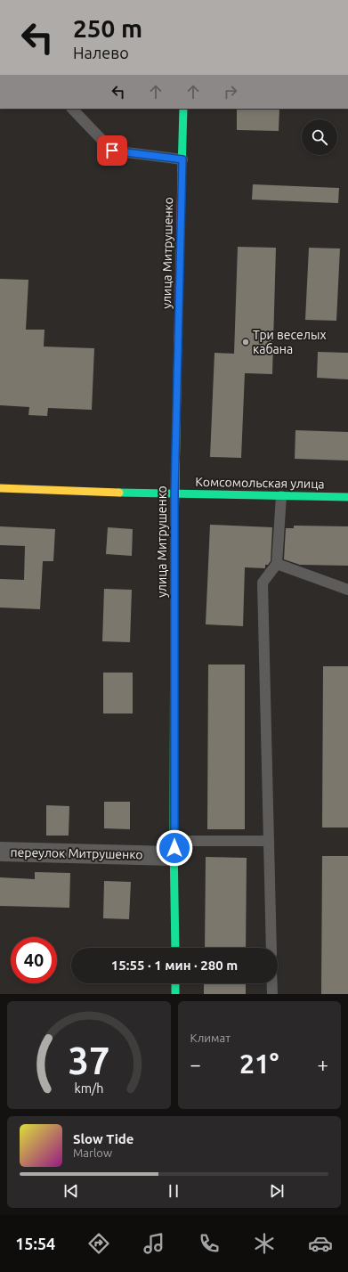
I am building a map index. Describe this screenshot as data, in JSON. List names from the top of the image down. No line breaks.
{"streets":{"street":["улица Митрушенко","Комсомольская улица","переулок Митрушенко"]},"crossings":[["улица Митрушенко","Комсомольская улица"],["улица Митрушенко","переулок Митрушенко"]],"places":["Три веселых кабана"],"page":{"turn":["250 m","Налево"],"limit":"40","trip":"15:55 · 1 мин · 280 m","tile":"Климат","heat":["−","21°","+"],"song":["Slow Tide","Marlow"],"tabs":"15:54","gauge":["37","km/h"]}}
